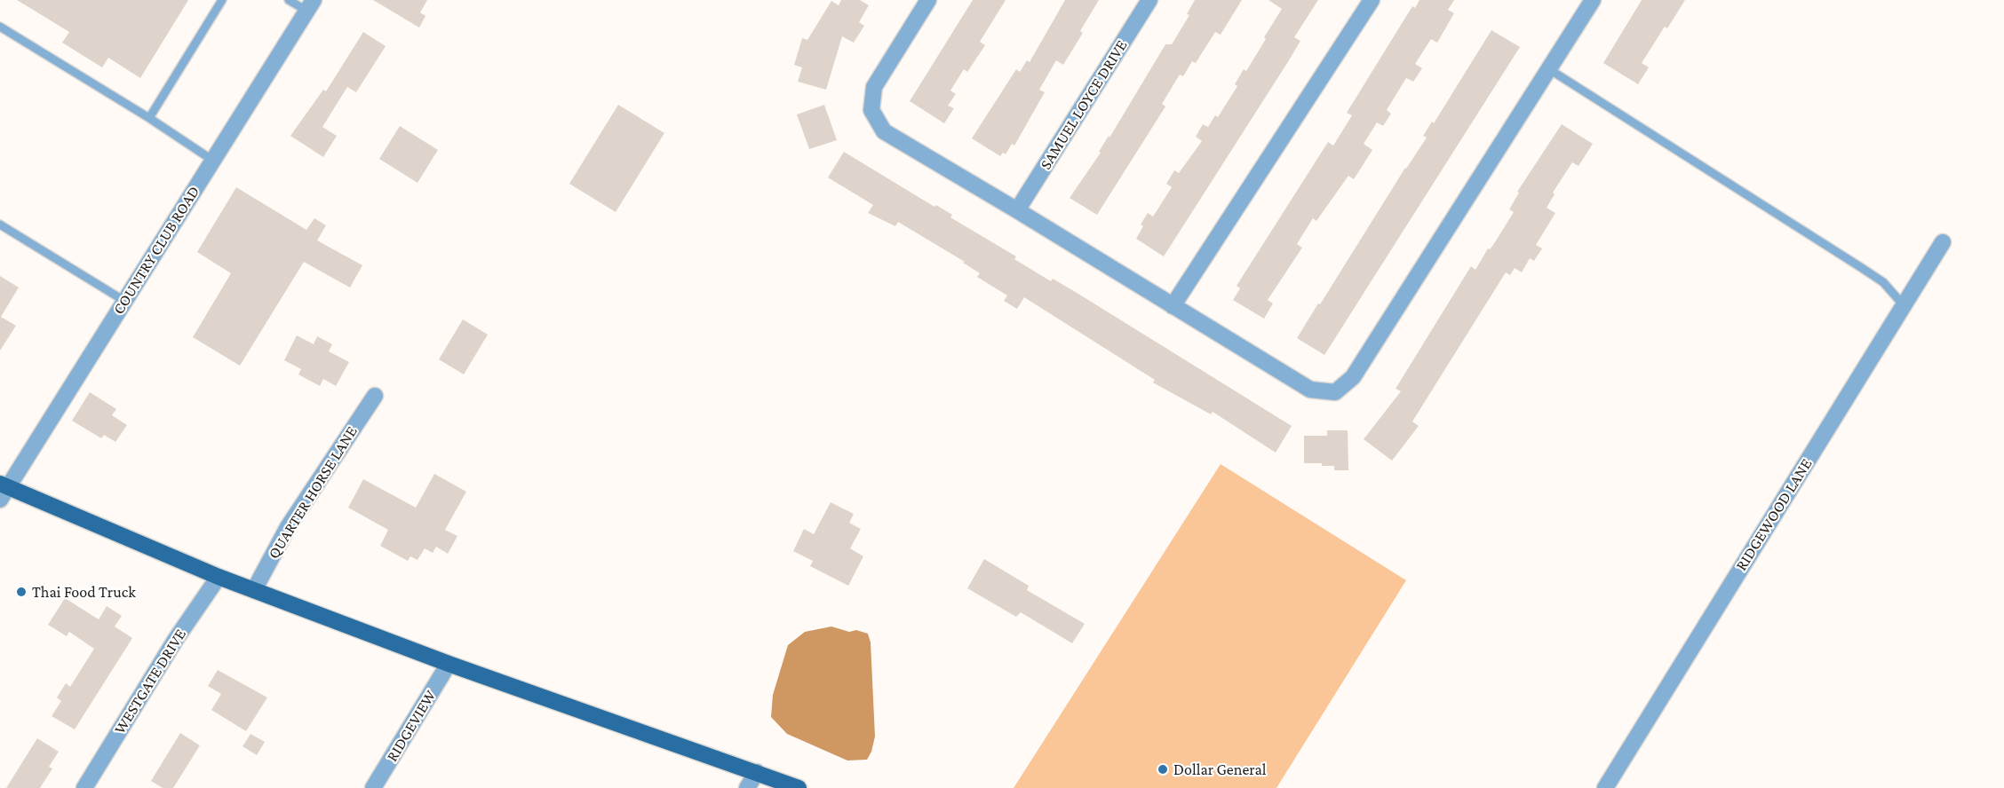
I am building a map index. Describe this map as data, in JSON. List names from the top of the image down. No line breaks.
{"streets":{"street":["SAMUEL LOYCE DRIVE","COUNTRY CLUB ROAD","QUARTER HORSE LANE","RIDGEWOOD LANE","WESTGATE DRIVE","RIDGEVIEW"]},"places":["Thai Food Truck","Dollar General"]}
